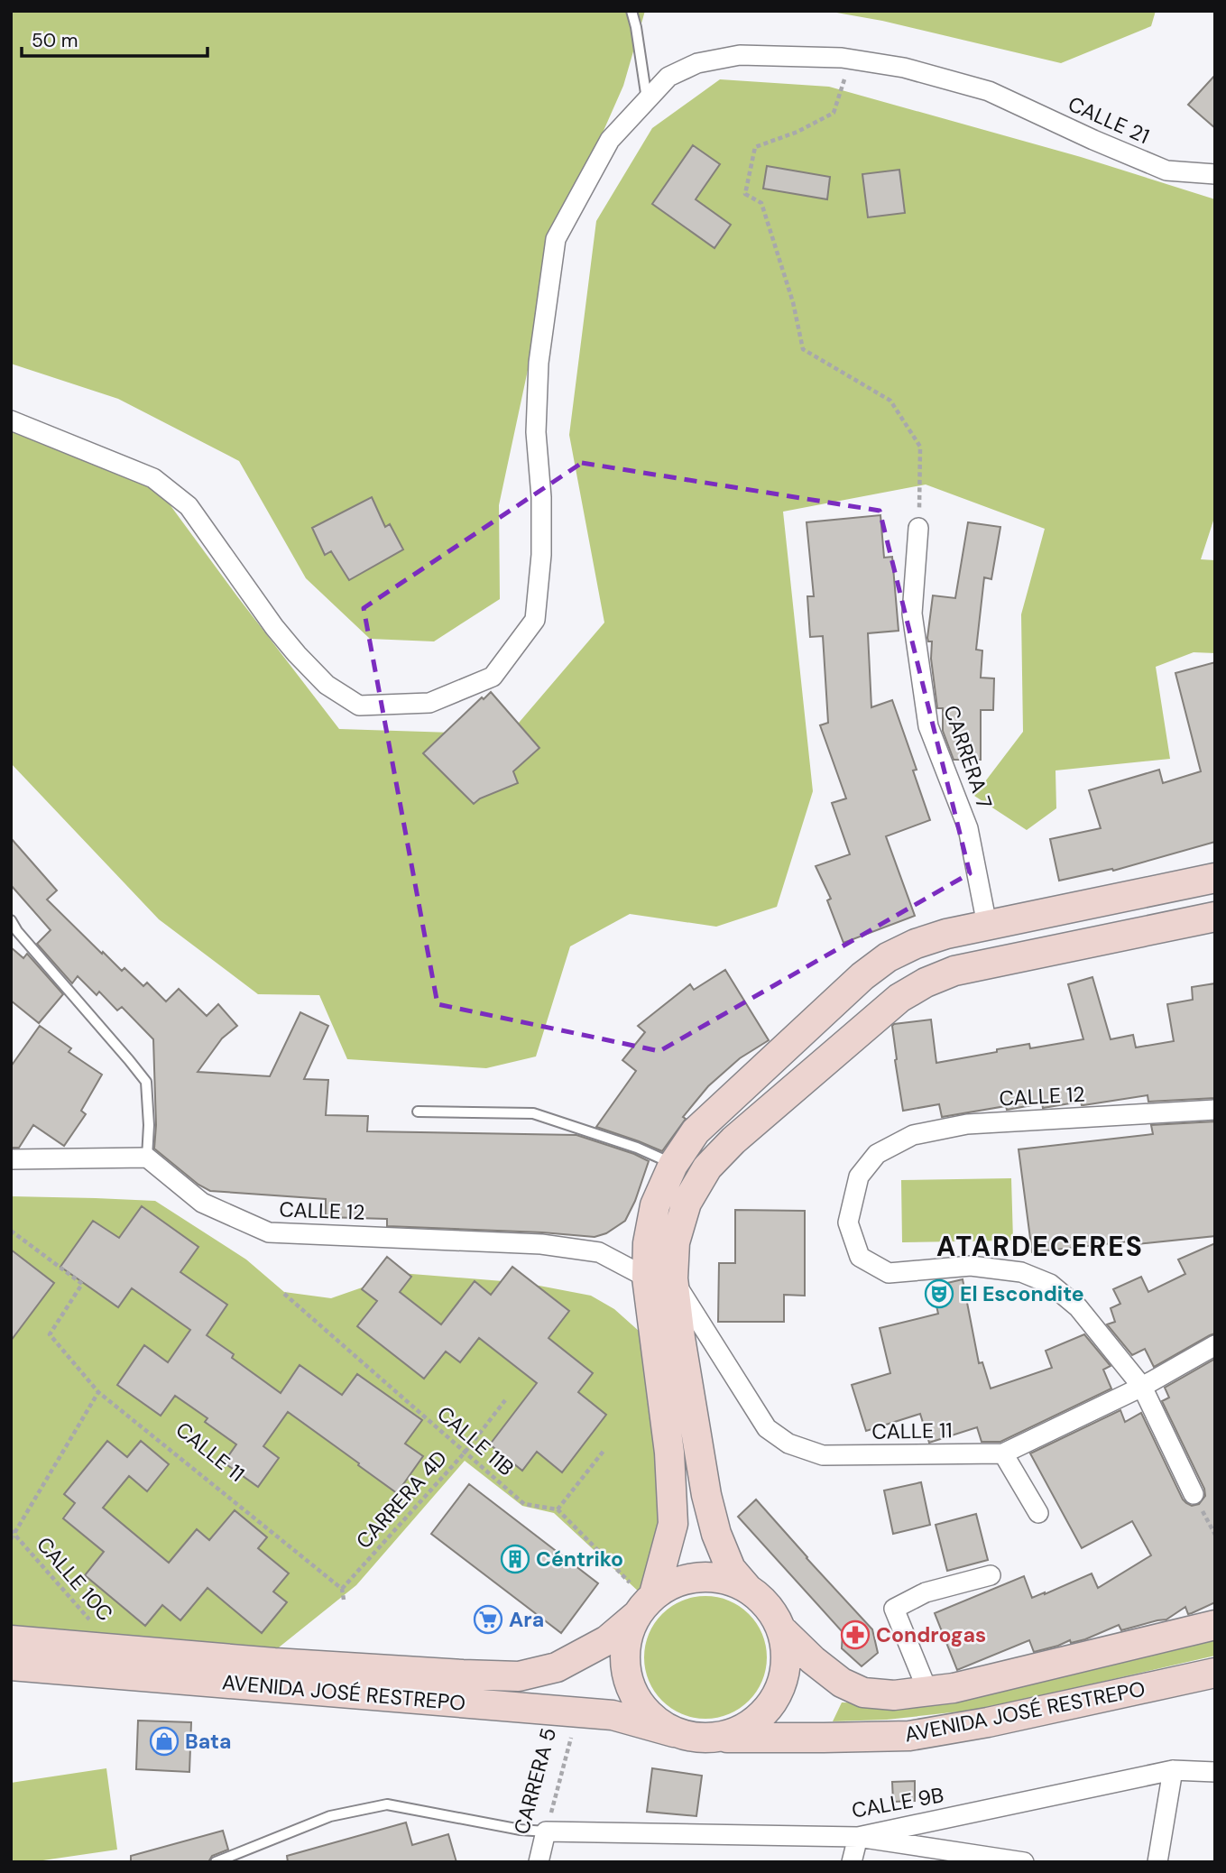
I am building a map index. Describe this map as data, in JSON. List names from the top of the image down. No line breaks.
{"streets":{"main road":["AVENIDA JOSÉ RESTREPO"],"street":["CALLE 21","CARRERA 7","CALLE 12","CALLE 11","CARRERA 5","CALLE 9B"],"path":["CALLE 11B","CARRERA 4D","CALLE 10C"]},"crossings":[["CALLE 12","CALLE 11"],["CALLE 11","CARRERA 4D"],["CALLE 11B","CARRERA 4D"],["CALLE 10C","AVENIDA JOSÉ RESTREPO"],["AVENIDA JOSÉ RESTREPO","CARRERA 5"],["CARRERA 5","CALLE 9B"]],"districts":["ATARDECERES"],"places":{"theatre":["El Escondite"],"building":["Céntriko"],"supermarket":["Ara"],"pharmacy":["Condrogas"],"shop":["Bata"]},"scale_bar":"50 m"}
